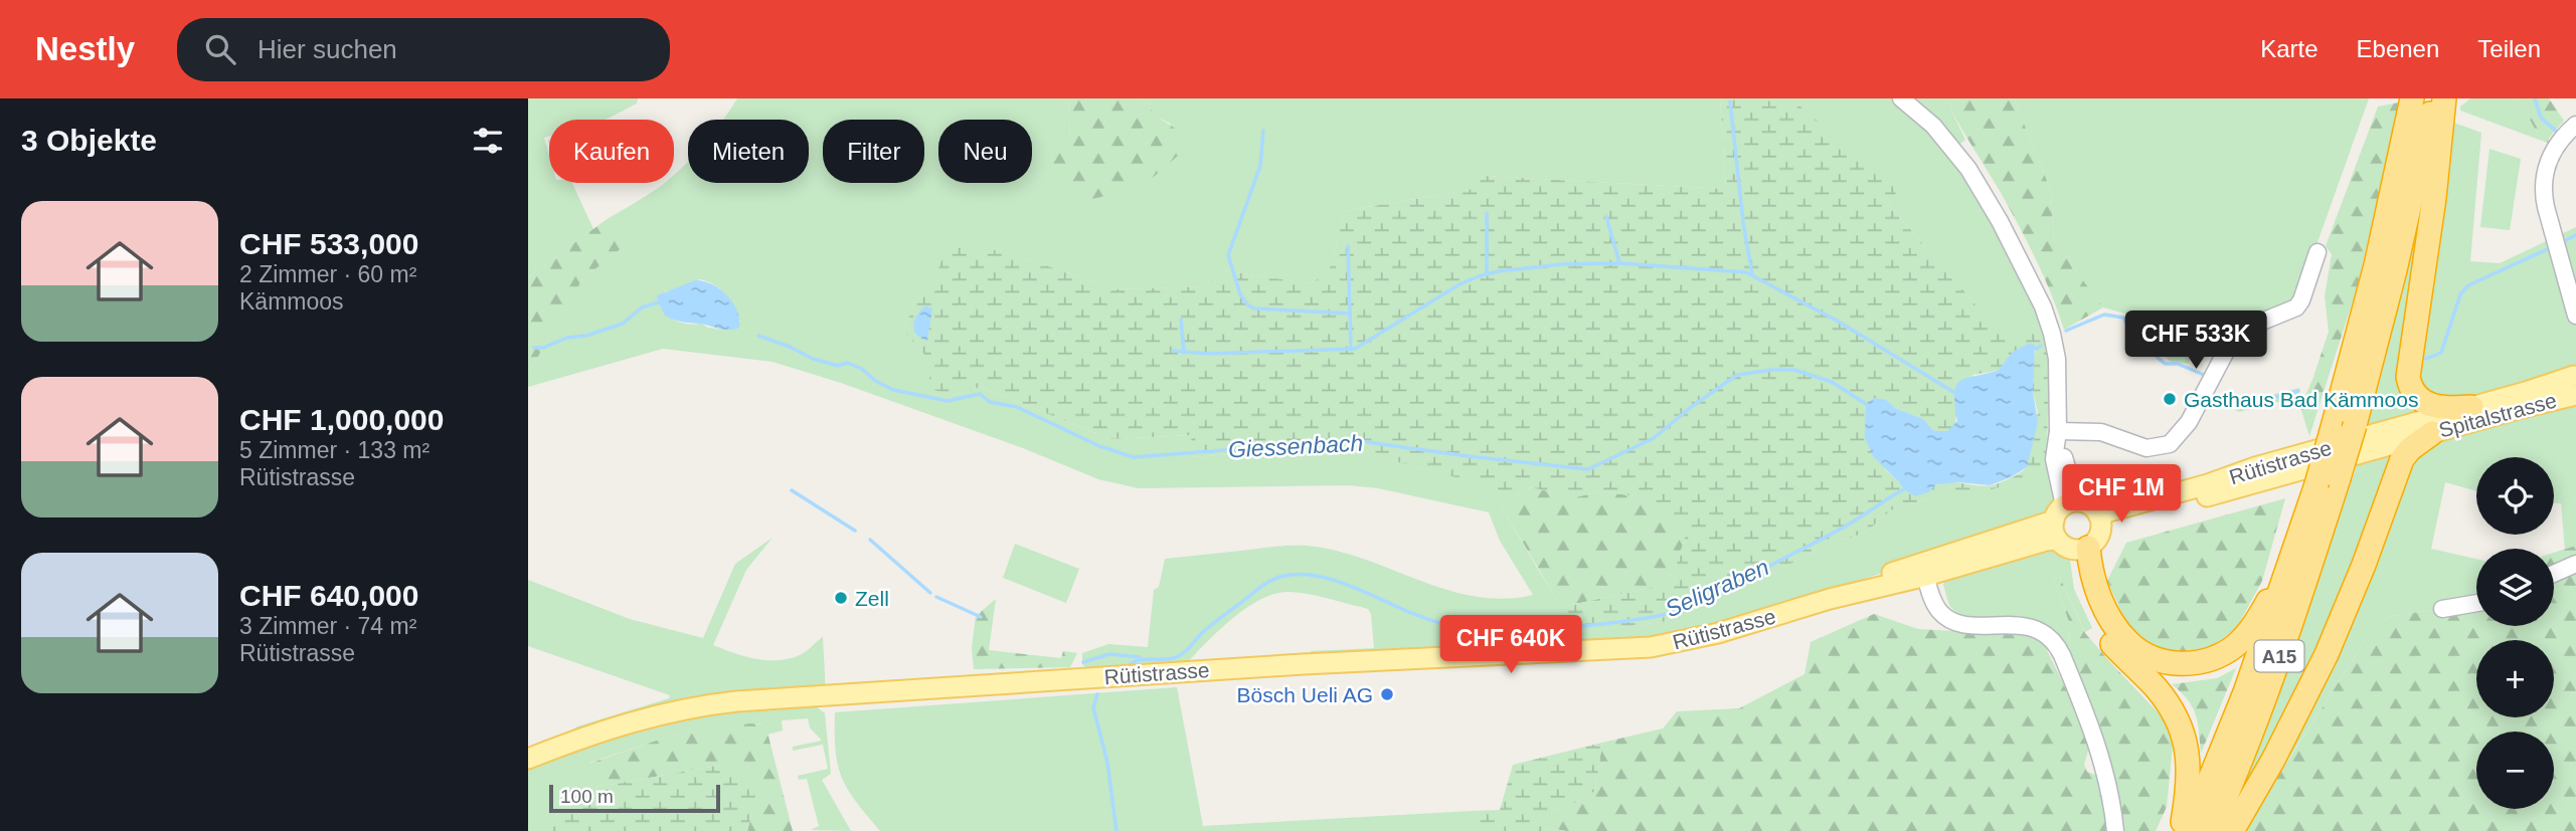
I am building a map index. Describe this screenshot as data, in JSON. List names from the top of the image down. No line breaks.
{"streets":{"highway":["A15"],"main road":["Spitalstrasse","Rütistrasse"]},"crossings":[["Spitalstrasse","Rütistrasse"]],"water":["Giessenbach","Seligraben"],"places":["Gasthaus Bad Kämmoos","Zell","Bösch Ueli AG"],"scale_bar":"100 m","page":{"header":"Nestly","search":"Hier suchen","nav":["Karte","Ebenen","Teilen"],"heading":"3 Objekte","chip":["Kaufen","Mieten","Filter","Neu"],"list":[{"name":"CHF 533,000","note":"2 Zimmer · 60 m² · Kämmoos"},{"name":"CHF 1,000,000","note":"5 Zimmer · 133 m² · Rütistrasse"},{"name":"CHF 640,000","note":"3 Zimmer · 74 m² · Rütistrasse"}],"price":["CHF 533K","CHF 1M","CHF 640K"],"map_buttons":["+","−"],"scale":"100 m"}}
